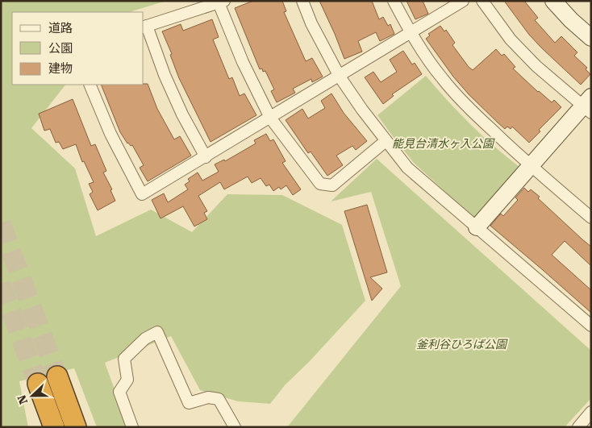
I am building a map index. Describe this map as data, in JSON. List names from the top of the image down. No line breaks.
{"parks":["能見台清水ヶ入公園","釜利谷ひろば公園"],"legend":["道路","公園","建物"],"north":"left"}
